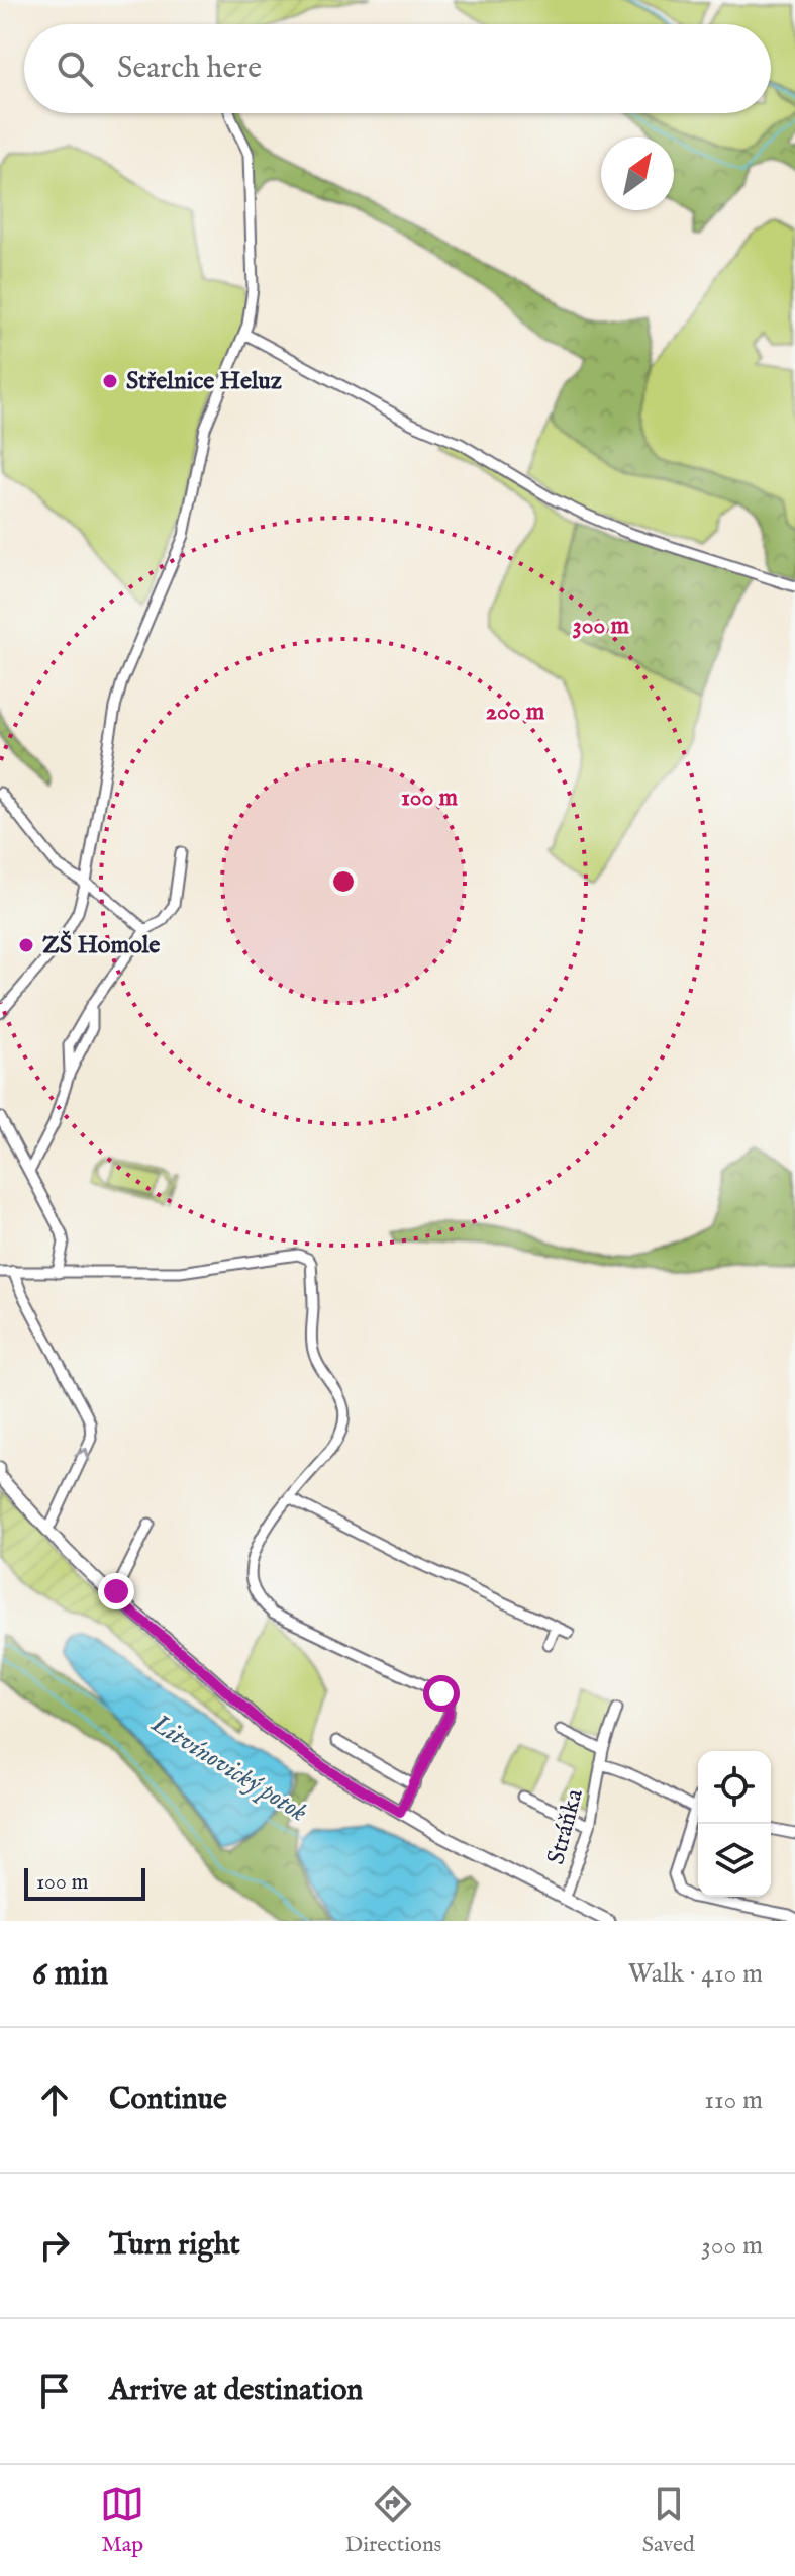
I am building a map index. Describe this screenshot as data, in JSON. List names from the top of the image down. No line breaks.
{"streets":{"street":["Stráňka"]},"water":["Litvínovický potok"],"places":["Střelnice Heluz","ZŠ Homole"],"scale_bar":"100 m","north":"top right","page":{"search":"Search here","scale":"100 m","heading":["6 min","Walk · 410 m"],"list":[["Continue","110 m"],["Turn right","300 m"],"Arrive at destination"],"nav":["Map","Directions","Saved"]},"rings":["300 m","200 m","100 m"]}
